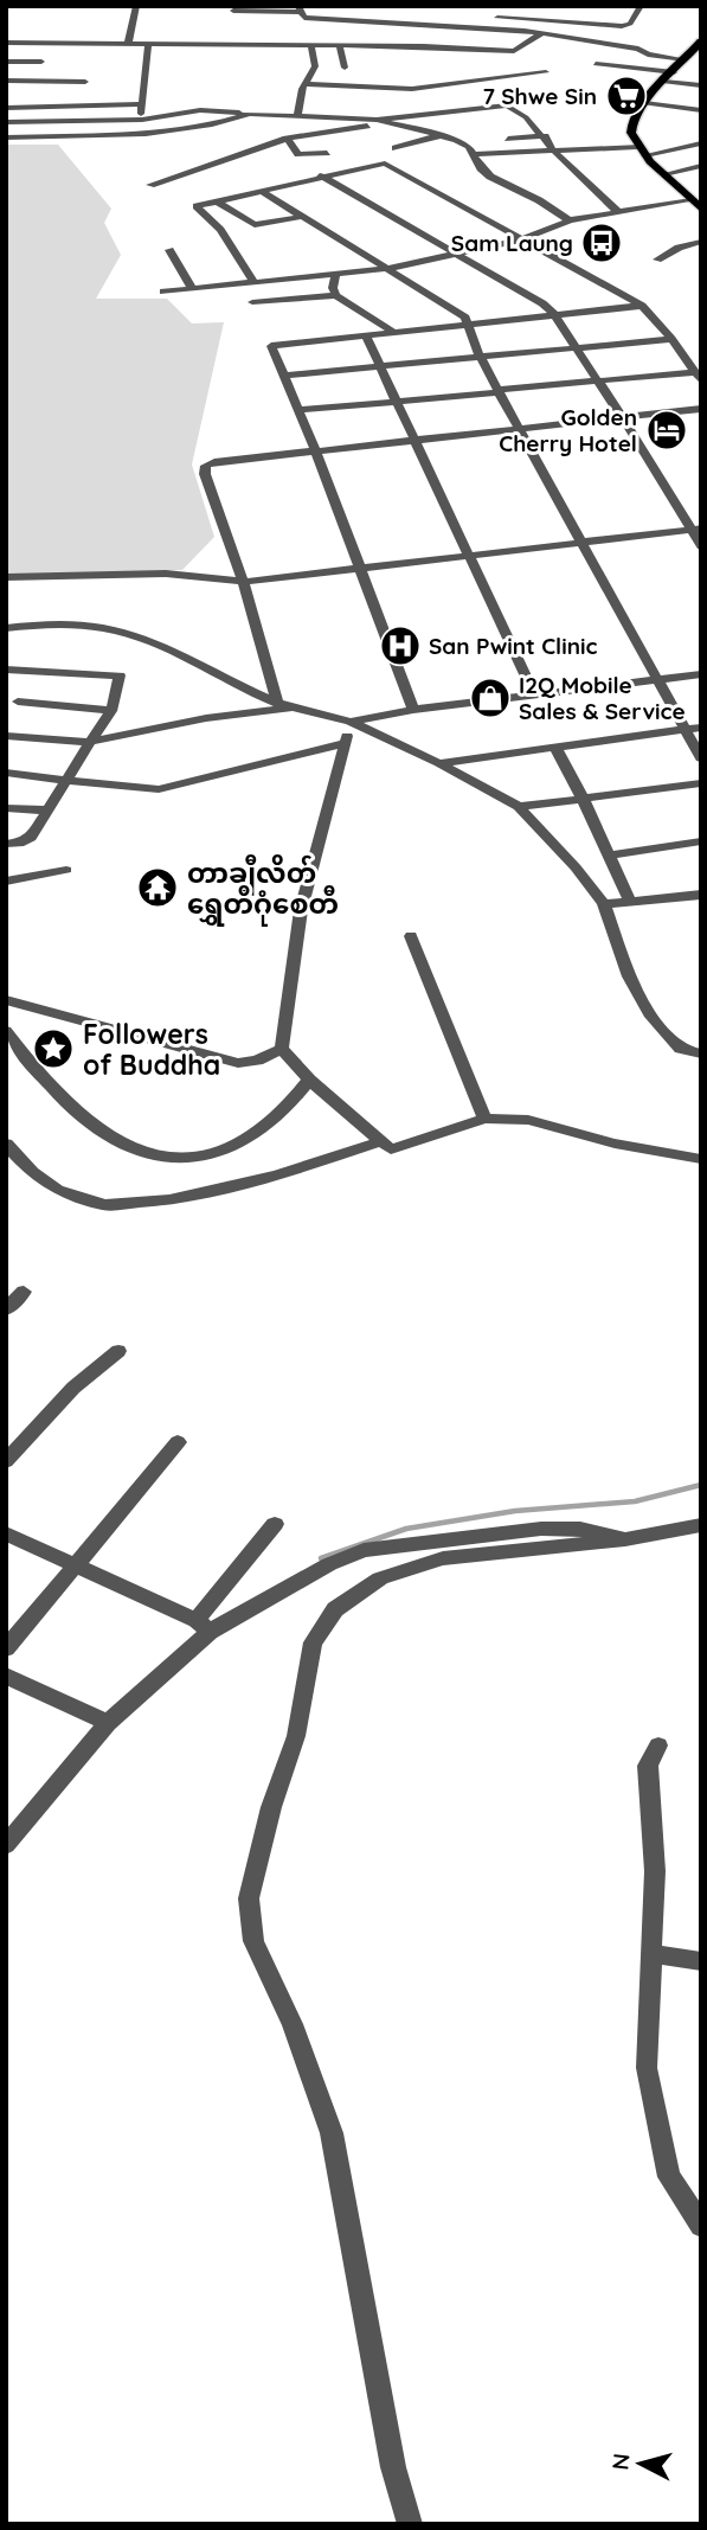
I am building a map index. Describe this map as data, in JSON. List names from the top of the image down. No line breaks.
{"places":{"supermarket":["7 Shwe Sin"],"bus stop":["Sam Laung"],"hotel":["Golden Cherry Hotel"],"hospital":["San Pwint Clinic"],"shop":["I2Q Mobile Sales & Service"],"temple":["တာချီလိတ် ရွှေတိဂုံစေတီ"],"place":["Followers of Buddha"]},"north":"left"}
